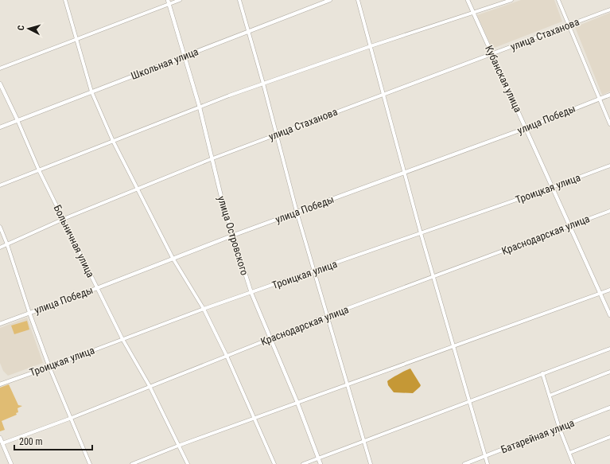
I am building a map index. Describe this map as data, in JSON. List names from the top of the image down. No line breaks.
{"streets":{"street":["улица Стаханова","Школьная улица","Кубанская улица","улица Победы","Троицкая улица","Краснодарская улица","улица Островского","Больничная улица","Батарейная улица"]},"crossings":[["улица Стаханова","Кубанская улица"],["улица Стаханова","улица Островского"],["улица Стаханова","Больничная улица"],["Школьная улица","улица Островского"],["Школьная улица","Больничная улица"],["Кубанская улица","улица Победы"],["Кубанская улица","Троицкая улица"],["Кубанская улица","Краснодарская улица"],["улица Победы","улица Островского"],["улица Победы","Больничная улица"],["Троицкая улица","улица Островского"],["Троицкая улица","Больничная улица"],["Краснодарская улица","улица Островского"],["Краснодарская улица","Больничная улица"]],"scale_bar":"200 m","north":"left"}
